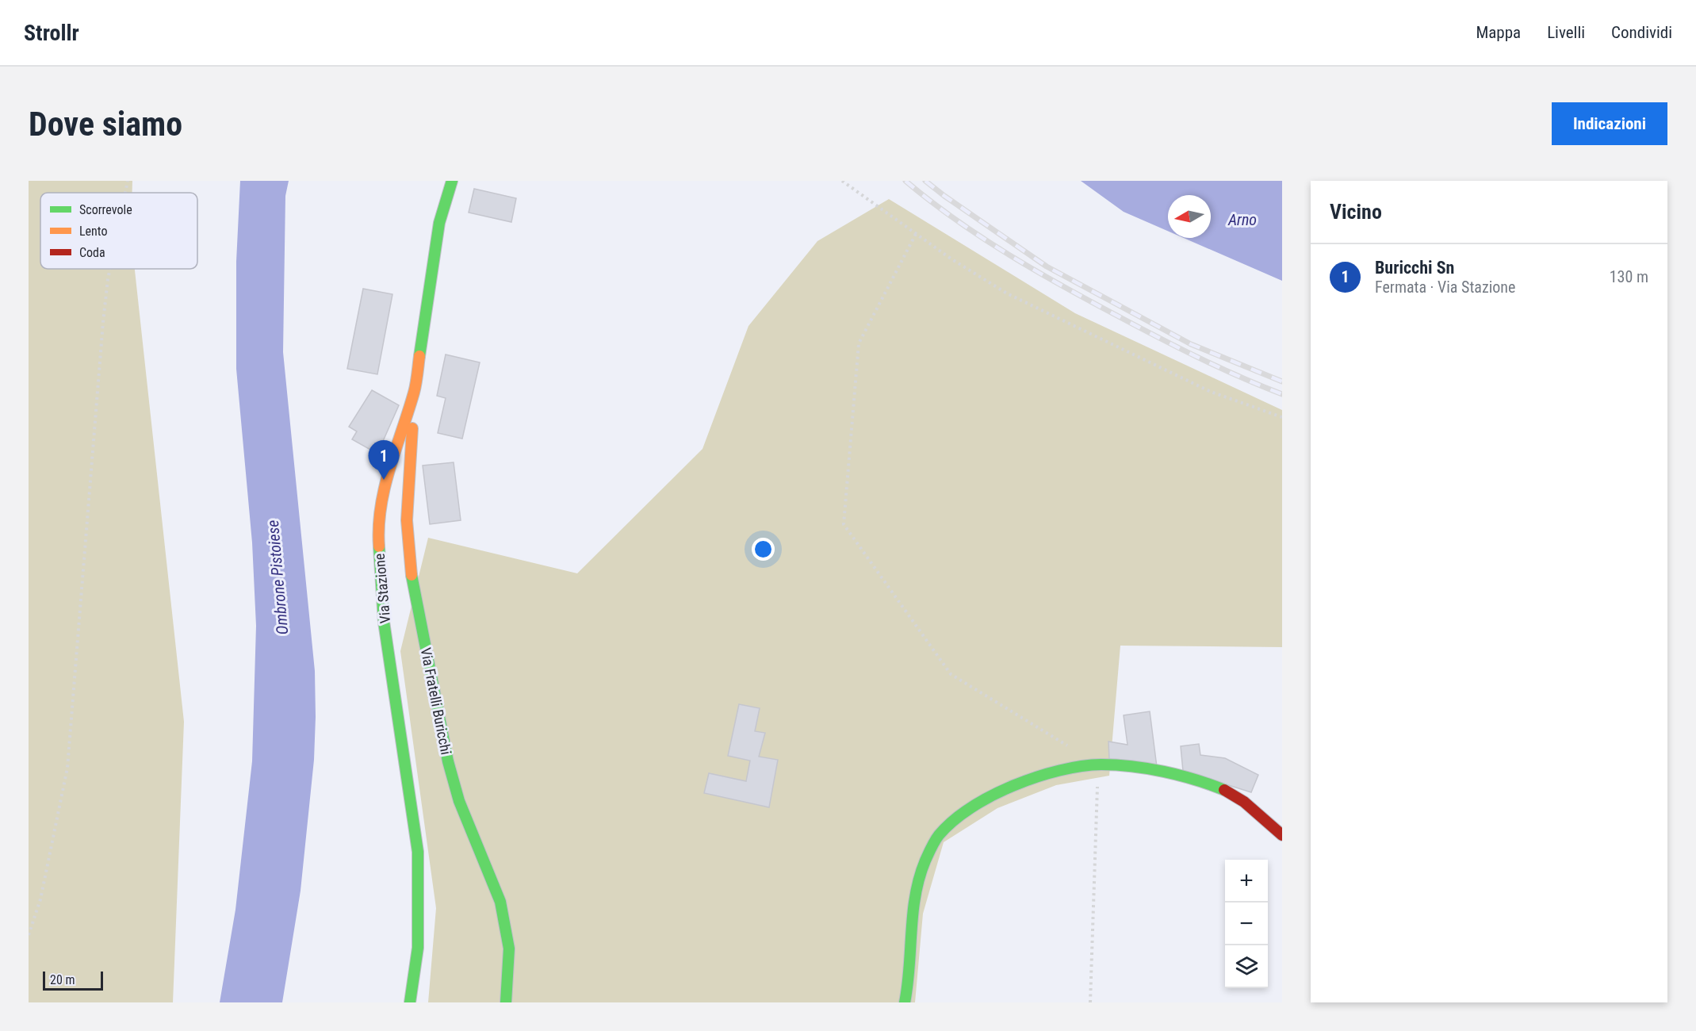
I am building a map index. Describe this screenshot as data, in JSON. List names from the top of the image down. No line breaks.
{"streets":{"street":["Via Stazione","Via Fratelli Buricchi"]},"crossings":[["Via Stazione","Via Fratelli Buricchi"]],"water":["Arno","Ombrone Pistoiese"],"legend":["Scorrevole","Lento","Coda"],"scale_bar":"20 m","north":"left","page":{"header":"Strollr","nav":["Mappa","Livelli","Condividi"],"buttons":"Indicazioni","title":"Dove siamo","heading":"Vicino","list":[{"mark":"1","name":"Buricchi Sn","note":"Fermata · Via Stazione","value":"130 m"}],"pins":"1","map_buttons":["+","−"],"scale":"20 m"}}
